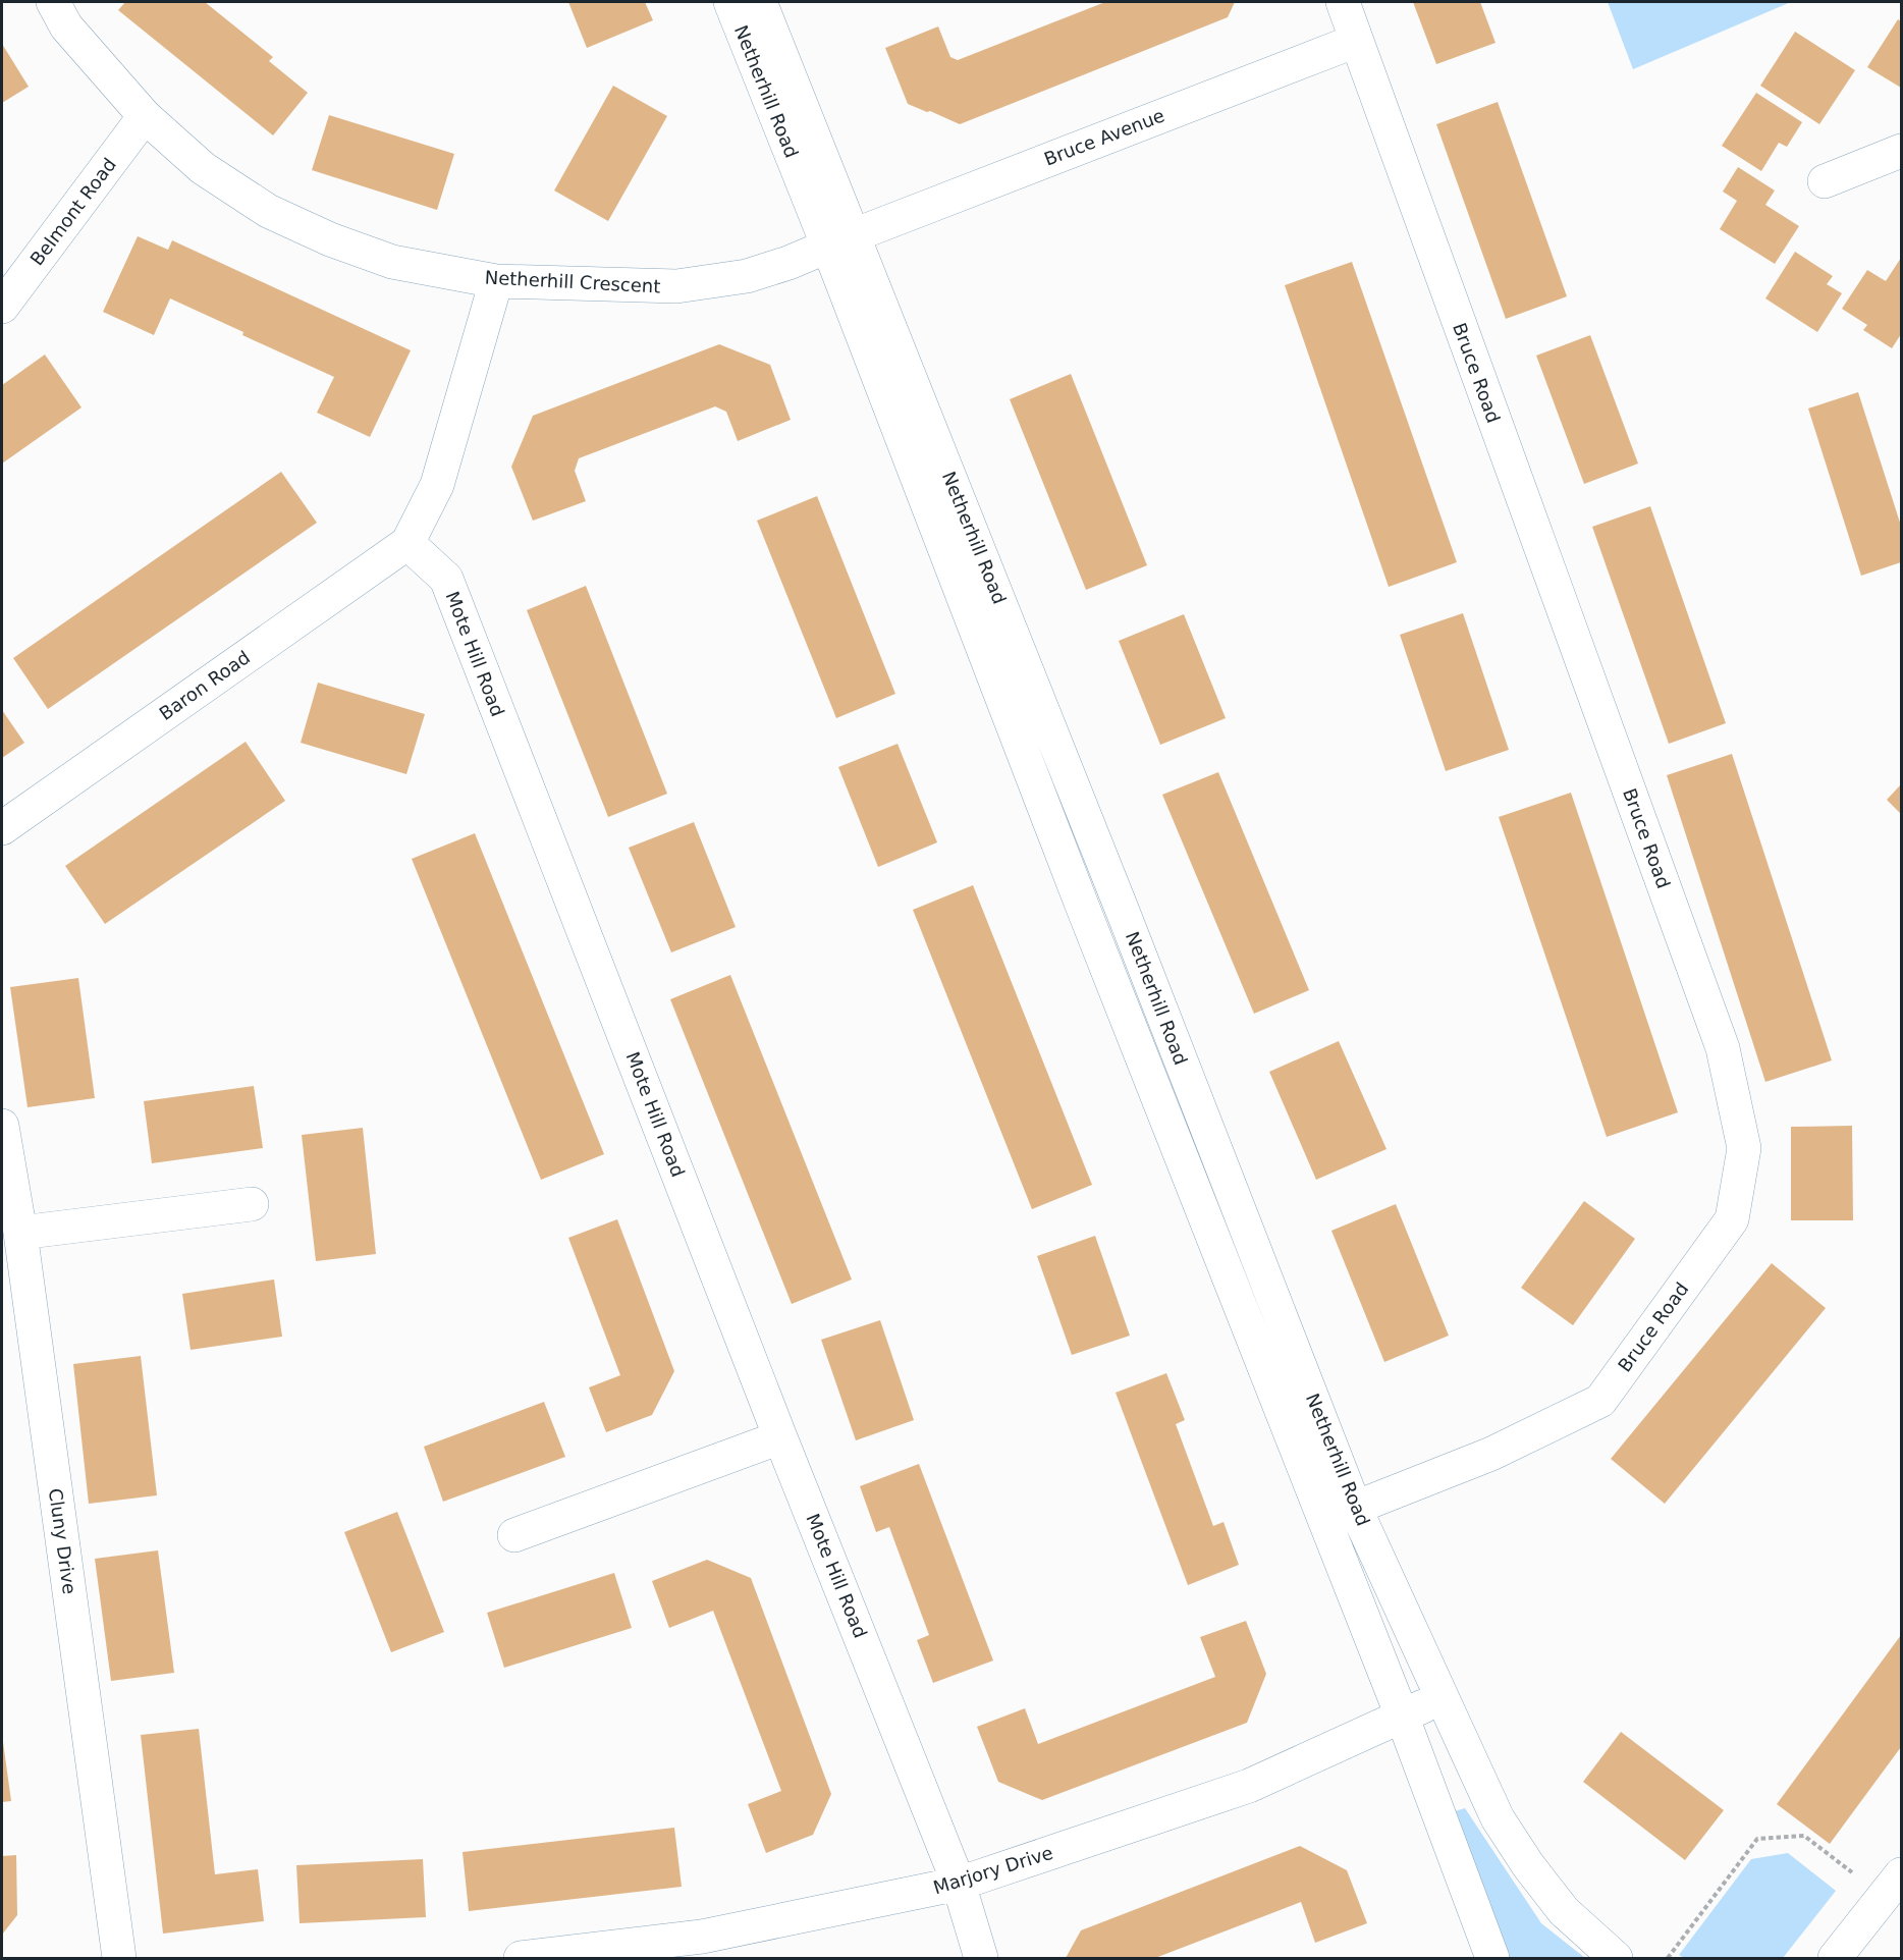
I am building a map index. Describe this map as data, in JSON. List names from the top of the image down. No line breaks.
{"streets":{"street":["Netherhill Road","Bruce Avenue","Belmont Road","Netherhill Crescent","Bruce Road","Mote Hill Road","Baron Road","Cluny Drive","Marjory Drive"]},"crossings":[["Netherhill Road","Bruce Avenue"],["Netherhill Road","Netherhill Crescent"],["Netherhill Road","Bruce Road"],["Netherhill Road","Marjory Drive"],["Bruce Avenue","Netherhill Crescent"],["Bruce Avenue","Bruce Road"],["Belmont Road","Netherhill Crescent"],["Mote Hill Road","Baron Road"],["Mote Hill Road","Marjory Drive"]]}
